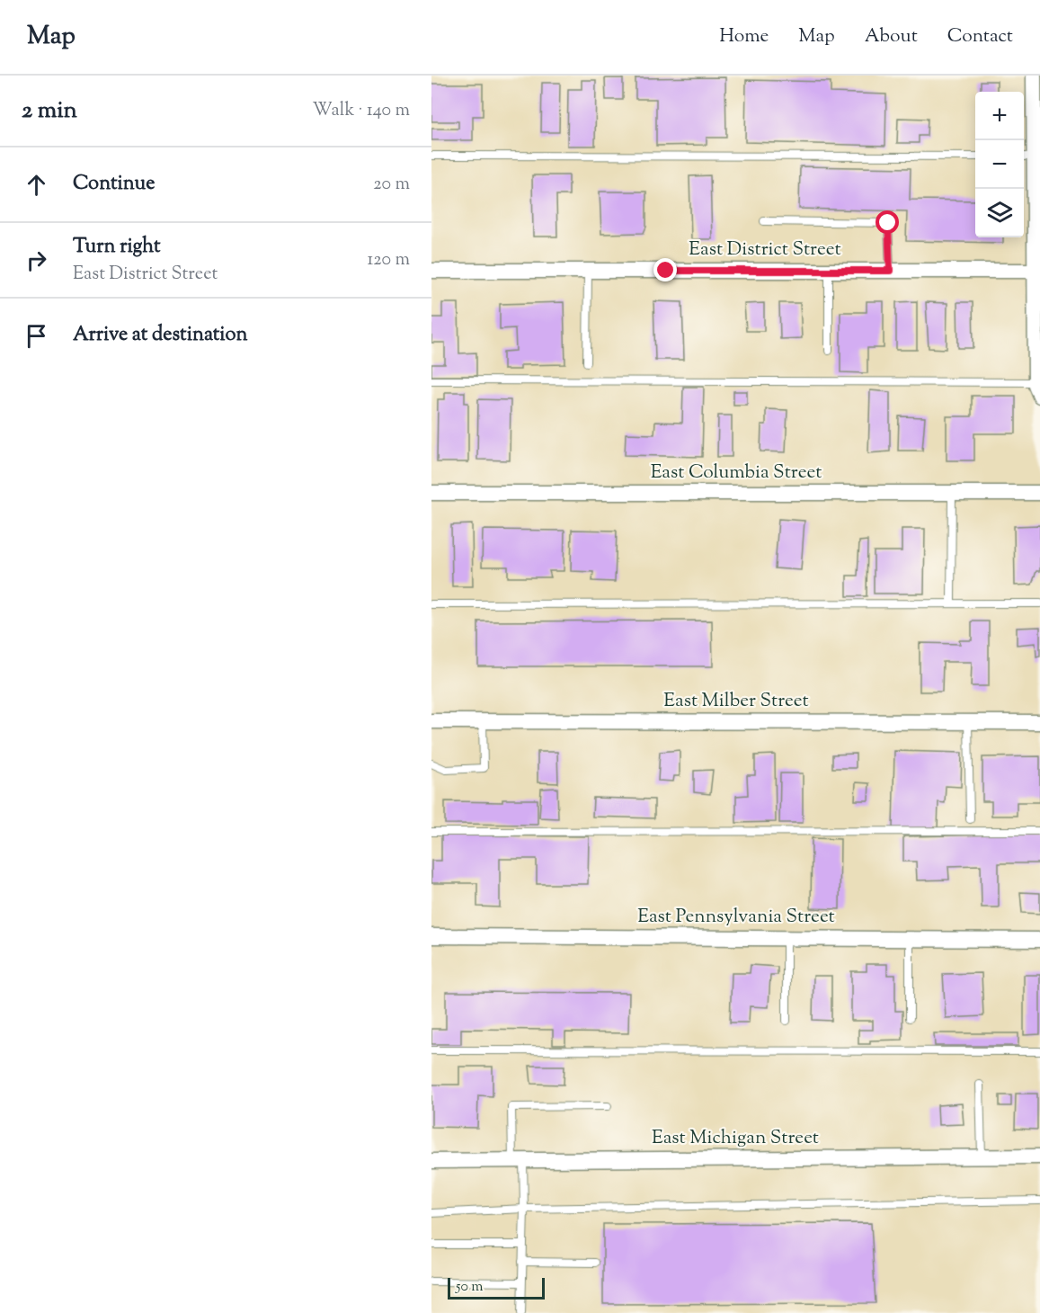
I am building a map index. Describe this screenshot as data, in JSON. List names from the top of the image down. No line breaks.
{"streets":{"street":["East District Street","East Columbia Street","East Milber Street","East Pennsylvania Street","East Michigan Street"]},"scale_bar":"50 m","page":{"header":"Map","nav":["Home","Map","About","Contact"],"heading":["2 min","Walk · 140 m"],"map_buttons":["+","−"],"list":[["Continue","20 m"],["Turn right","East District Street","120 m"],"Arrive at destination"],"scale":"50 m"}}
